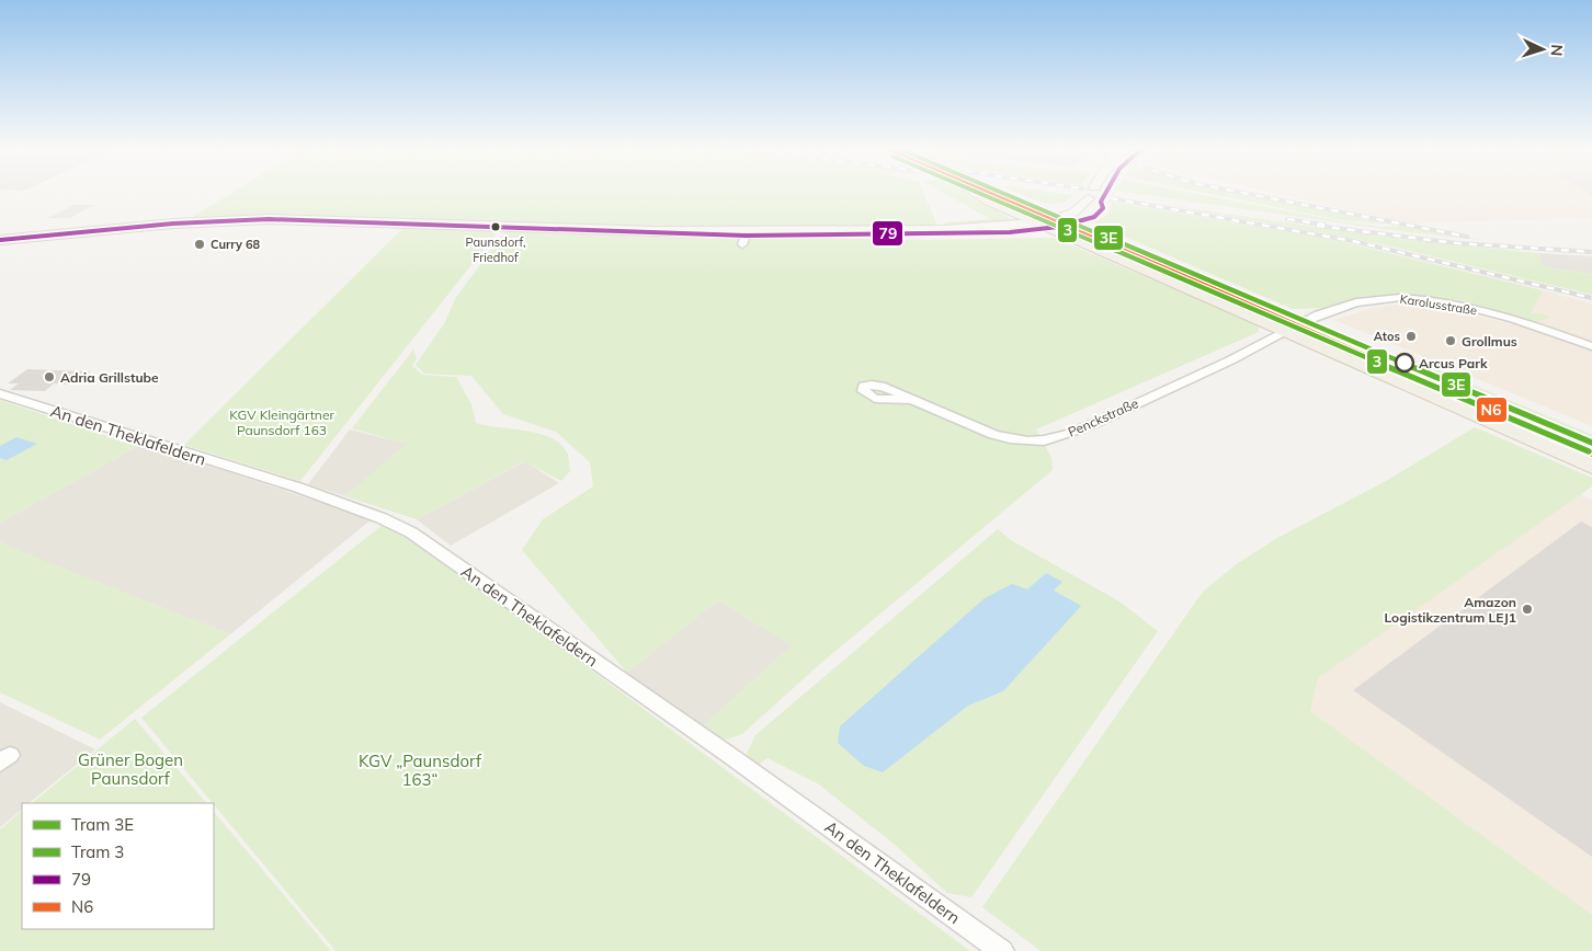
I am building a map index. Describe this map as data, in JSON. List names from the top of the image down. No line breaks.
{"streets":{"street":["Karolusstraße","Penckstraße","An den Theklafeldern"]},"crossings":[["Karolusstraße","Penckstraße"]],"parks":["KGV Kleingärtner Paunsdorf 163","Grüner Bogen Paunsdorf","KGV „Paunsdorf 163“"],"places":["Paunsdorf, Friedhof","Curry 68","Atos","Grollmus","Arcus Park","Adria Grillstube","Amazon Logistikzentrum LEJ1"],"lines":["tram line 3E","tram line 3","transit line 79","transit line N6"],"legend":["Tram 3E","Tram 3","79","N6"],"north":"right"}
